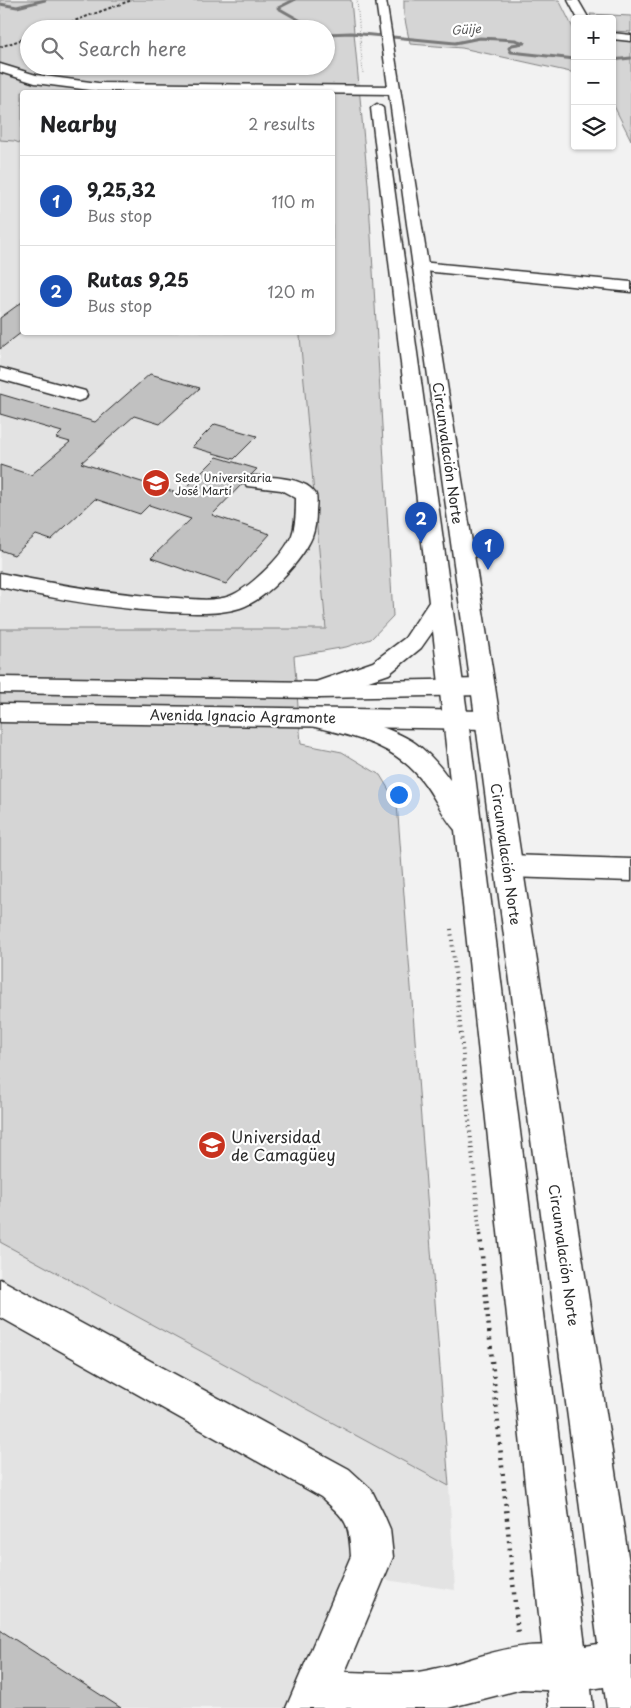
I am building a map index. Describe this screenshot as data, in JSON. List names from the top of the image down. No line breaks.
{"streets":{"main road":["Circunvalación Norte","Avenida Ignacio Agramonte"]},"crossings":[["Circunvalación Norte","Avenida Ignacio Agramonte"]],"water":["Güije"],"places":{"school or university":["Sede Universitaria José Martí","Universidad de Camagüey"]},"page":{"map_buttons":["+","−"],"search":"Search here","heading":["Nearby","2 results"],"list":[{"mark":"1","name":"9,25,32","note":"Bus stop","value":"110 m"},{"mark":"2","name":"Rutas 9,25","note":"Bus stop","value":"120 m"}],"pins":["2","1"]}}
